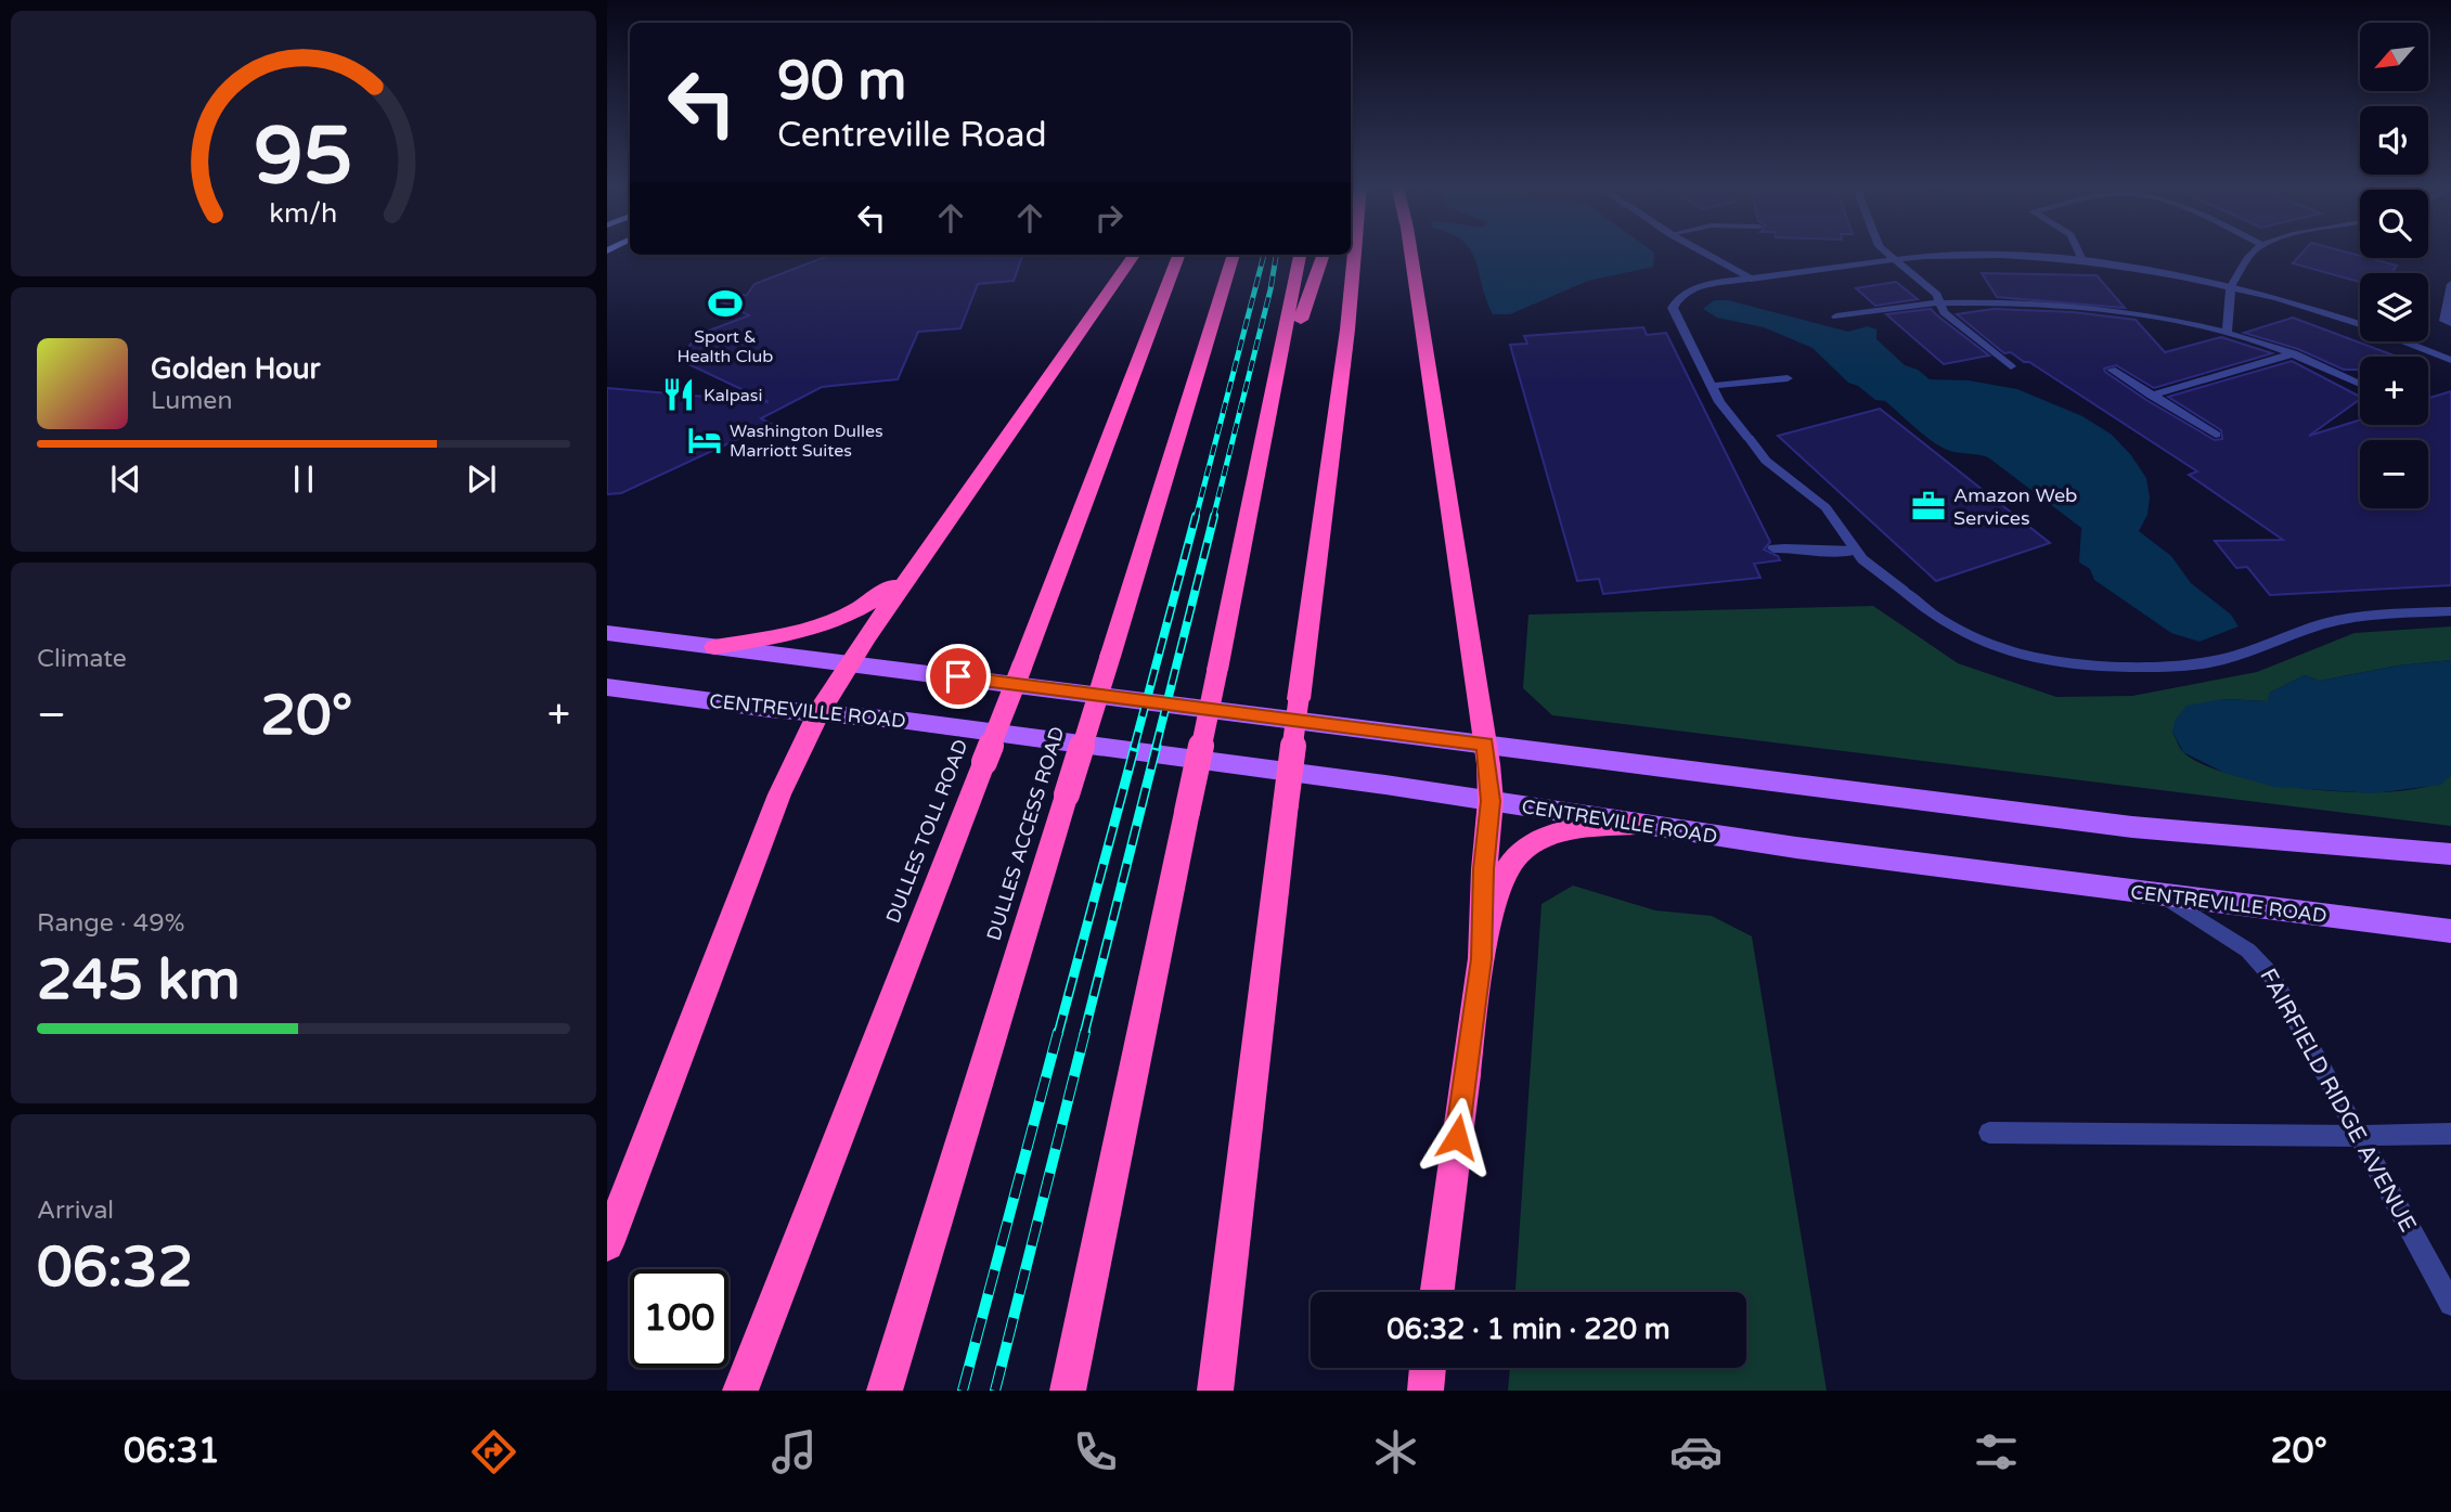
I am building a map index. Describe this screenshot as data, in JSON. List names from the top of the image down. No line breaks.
{"streets":{"highway":["DULLES TOLL ROAD","DULLES ACCESS ROAD"],"main road":["CENTREVILLE ROAD"],"street":["FAIRFIELD RIDGE AVENUE"]},"crossings":[["CENTREVILLE ROAD","FAIRFIELD RIDGE AVENUE"]],"places":{"sports":["Sport & Health Club"],"restaurant":["Kalpasi"],"hotel":["Washington Dulles Marriott Suites"],"office":["Amazon Web Services"]},"north":"bottom left","page":{"map_buttons":["+","−"],"turn":["90 m","Centreville Road"],"song":["Golden Hour","Lumen"],"tile":["Climate",["Range · 49%","245 km"],["Arrival","06:32"]],"heat":["−","20°","+"],"limit":"100","trip":"06:32 · 1 min · 220 m","tabs":["06:31","20°"],"gauge":["95","km/h"]}}
